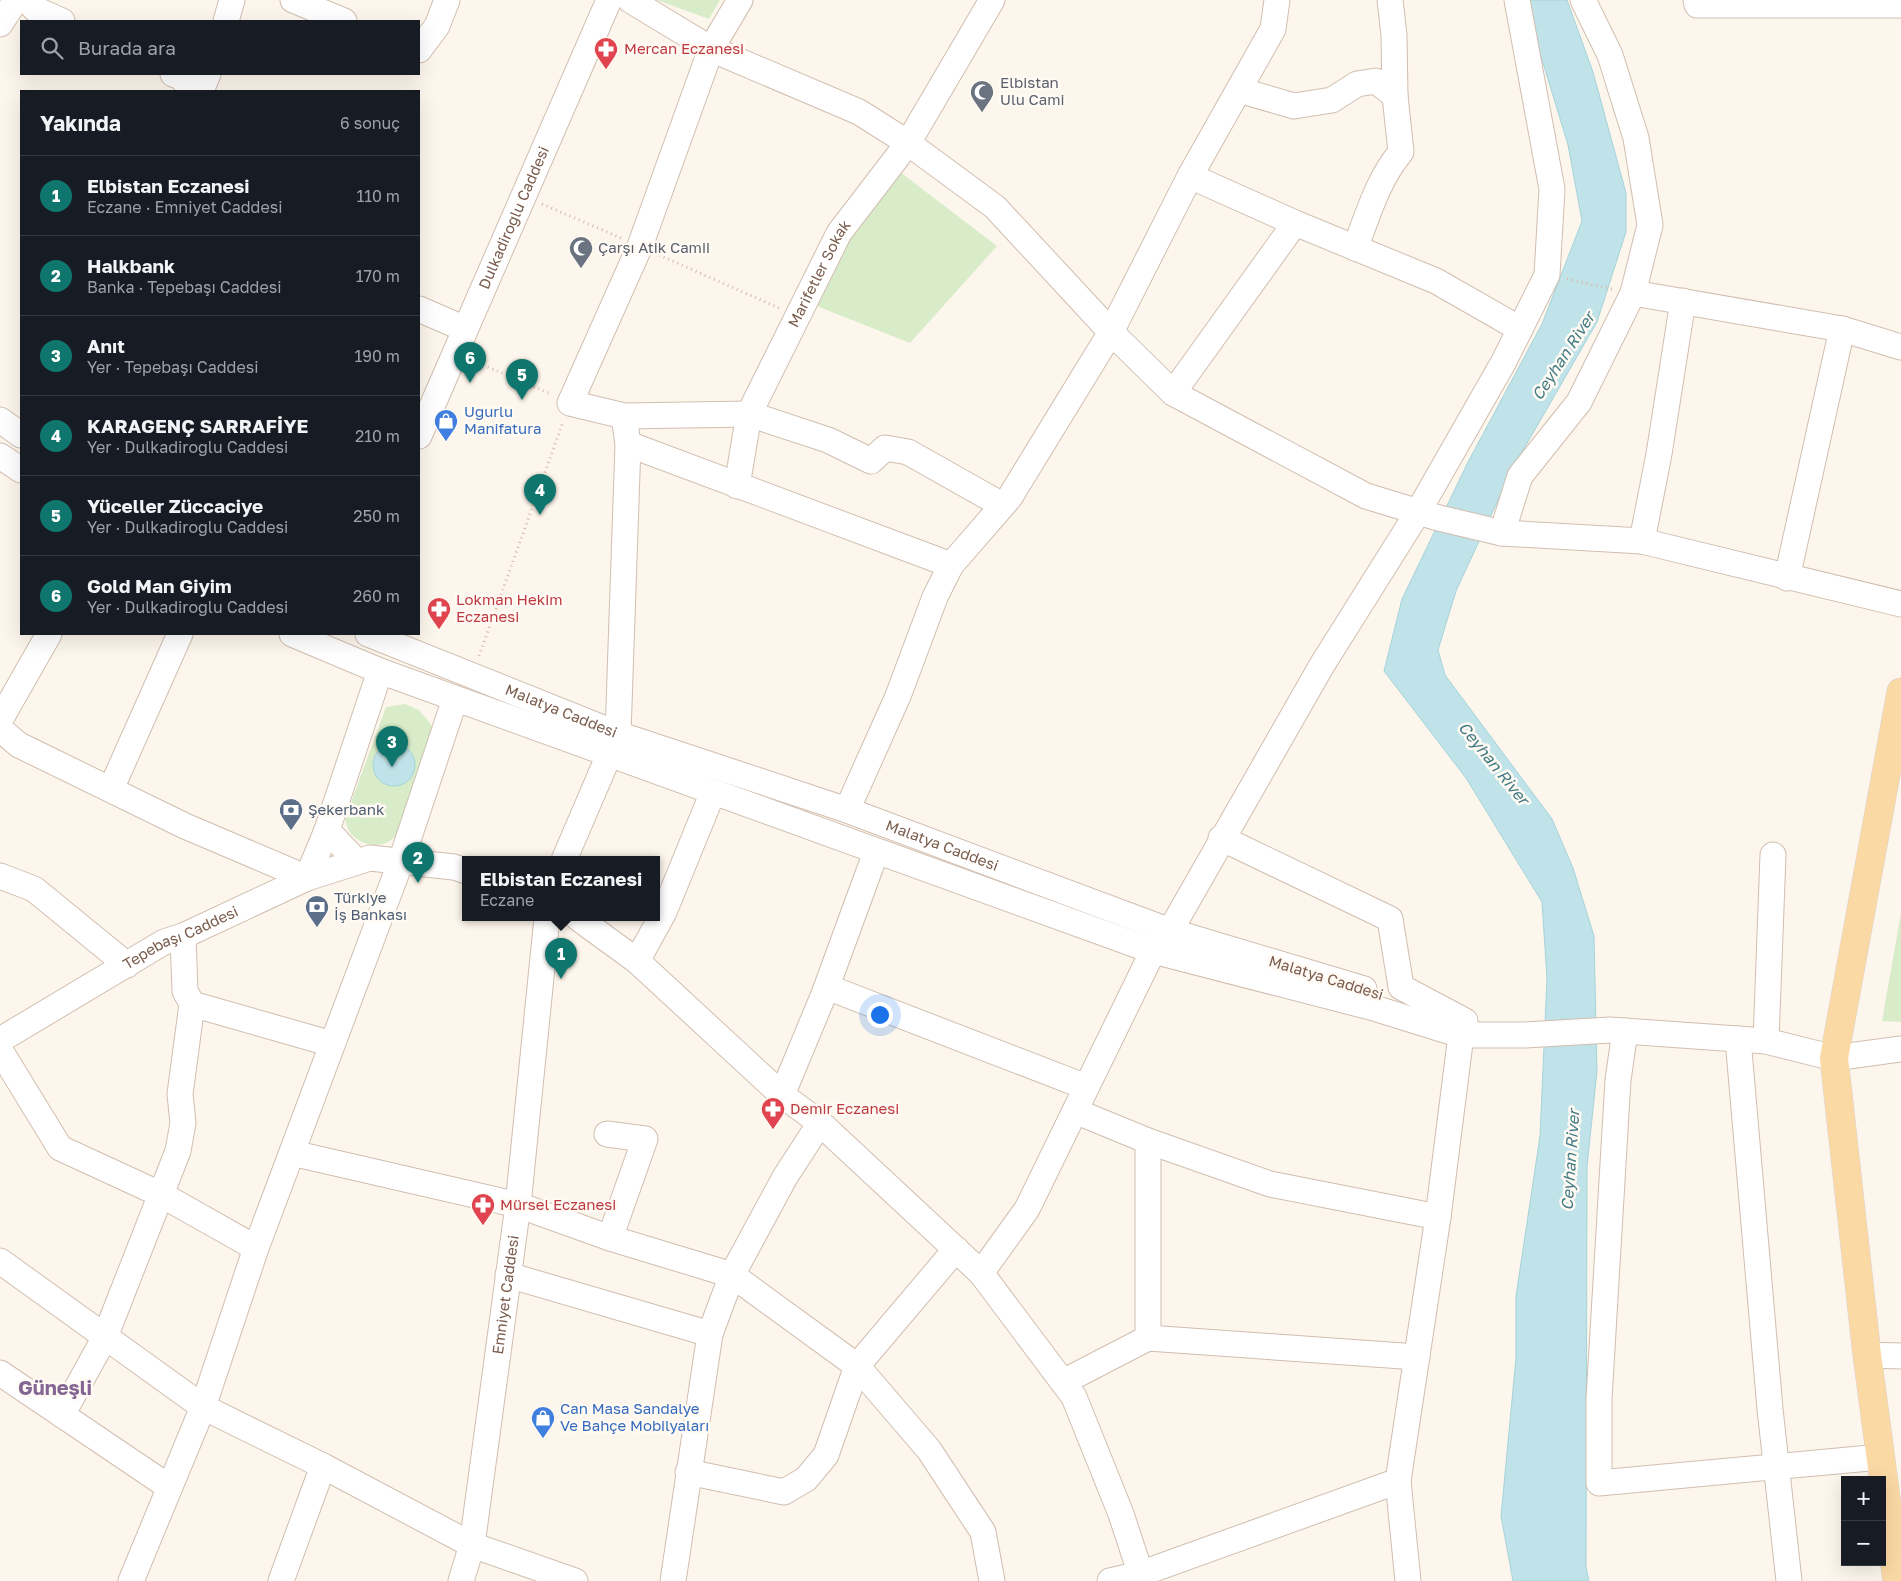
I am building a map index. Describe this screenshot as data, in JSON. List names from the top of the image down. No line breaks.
{"streets":{"street":["Dulkadiroğlu Caddesi","Marifetler Sokak","Malatya Caddesi","Tepebaşı Caddesi","Emniyet Caddesi"]},"districts":["Güneşli"],"water":["Ceyhan River"],"places":{"pharmacy":["Mercan Eczanesi","Lokman Hekim Eczanesi","Demir Eczanesi","Mürsel Eczanesi"],"mosque":["Elbistan Ulu Cami","Çarşı Atik Camii"],"shop":["Uğurlu Manifatura","Can Masa Sandalye Ve Bahçe Mobilyaları"],"bank":["Şekerbank","Türkiye İş Bankası"]},"page":{"search":"Burada ara","heading":["Yakında","6 sonuç"],"list":[{"mark":"1","name":"Elbistan Eczanesi","note":"Eczane · Emniyet Caddesi","value":"110 m"},{"mark":"2","name":"Halkbank","note":"Banka · Tepebaşı Caddesi","value":"170 m"},{"mark":"3","name":"Anıt","note":"Yer · Tepebaşı Caddesi","value":"190 m"},{"mark":"4","name":"KARAGENÇ SARRAFİYE","note":"Yer · Dulkadiroğlu Caddesi","value":"210 m"},{"mark":"5","name":"Yüceller Züccaciye","note":"Yer · Dulkadiroğlu Caddesi","value":"250 m"},{"mark":"6","name":"Gold Man Giyim","note":"Yer · Dulkadiroğlu Caddesi","value":"260 m"}],"pins":["6","5","4","3","2","1"],"popup":["Elbistan Eczanesi","Eczane"],"map_buttons":["+","−"]}}
